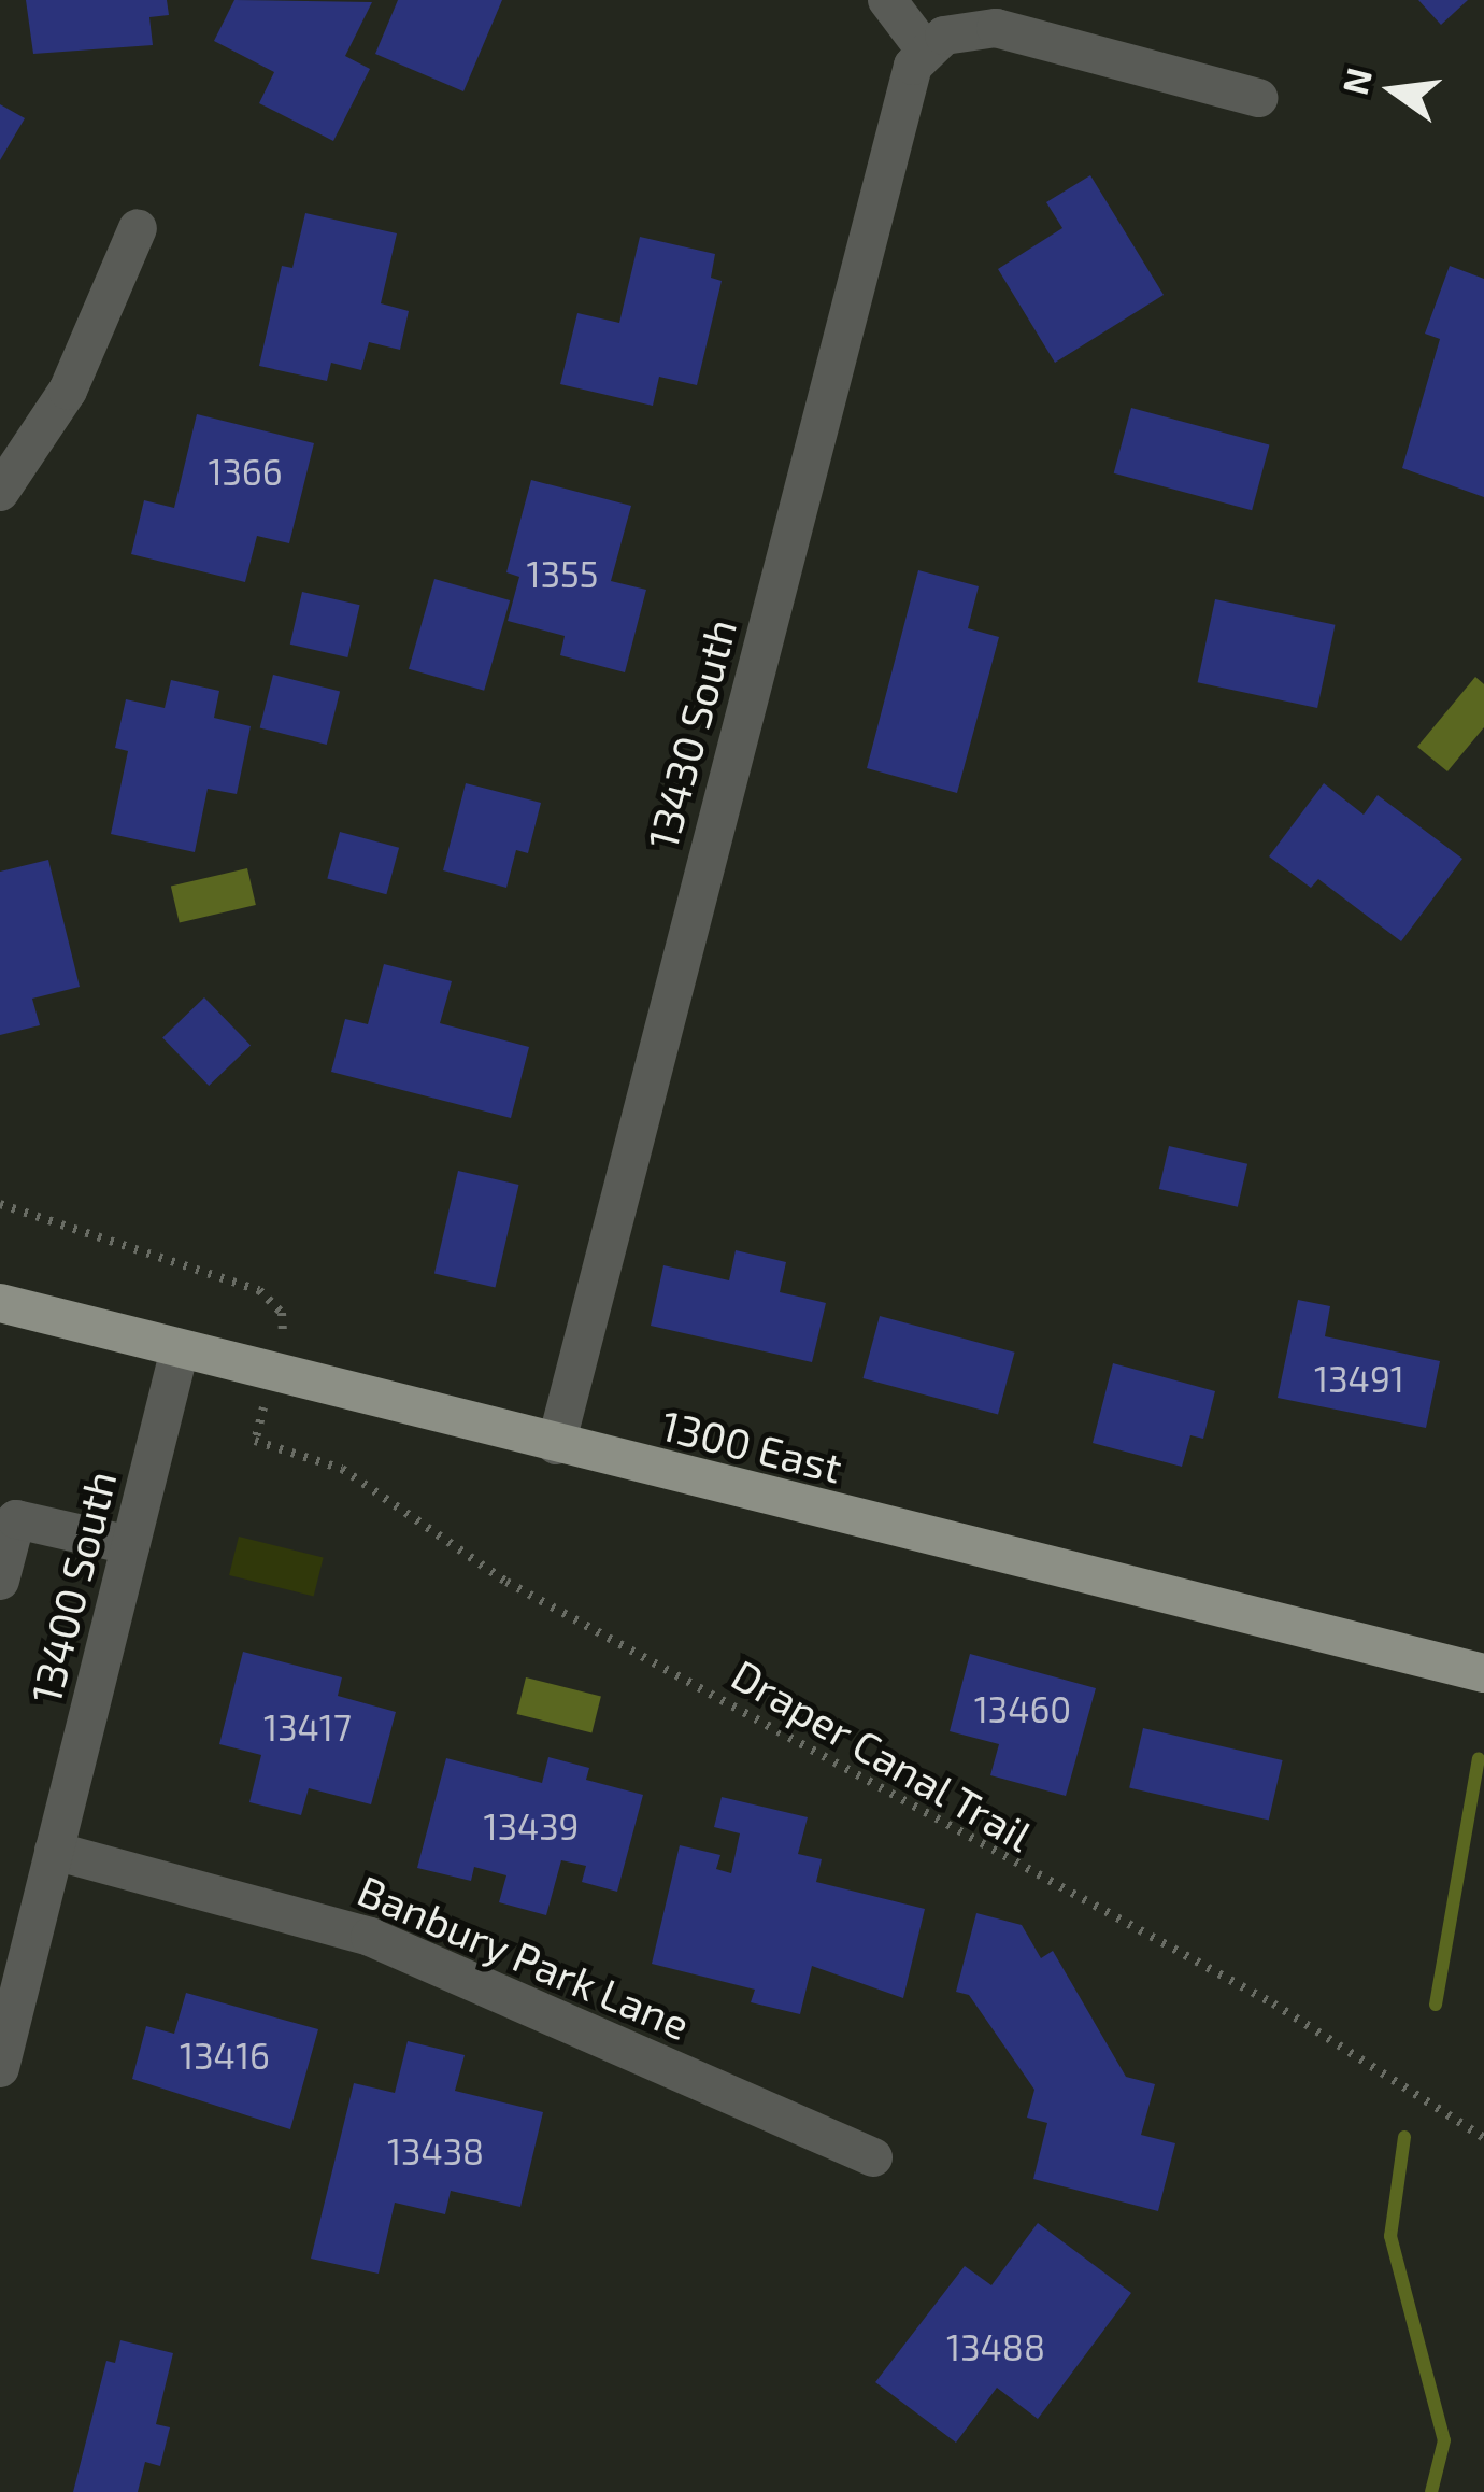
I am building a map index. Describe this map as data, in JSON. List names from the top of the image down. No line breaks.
{"streets":{"main road":["1300 East"],"street":["13430 South","13400 South","Banbury Park Lane"],"path":["Draper Canal Trail"]},"crossings":[["13430 South","1300 East"],["1300 East","13400 South"],["13400 South","Banbury Park Lane"]],"house_numbers":["1366","1355","13491","13460","13417","13439","13416","13438","13488"],"north":"left"}
